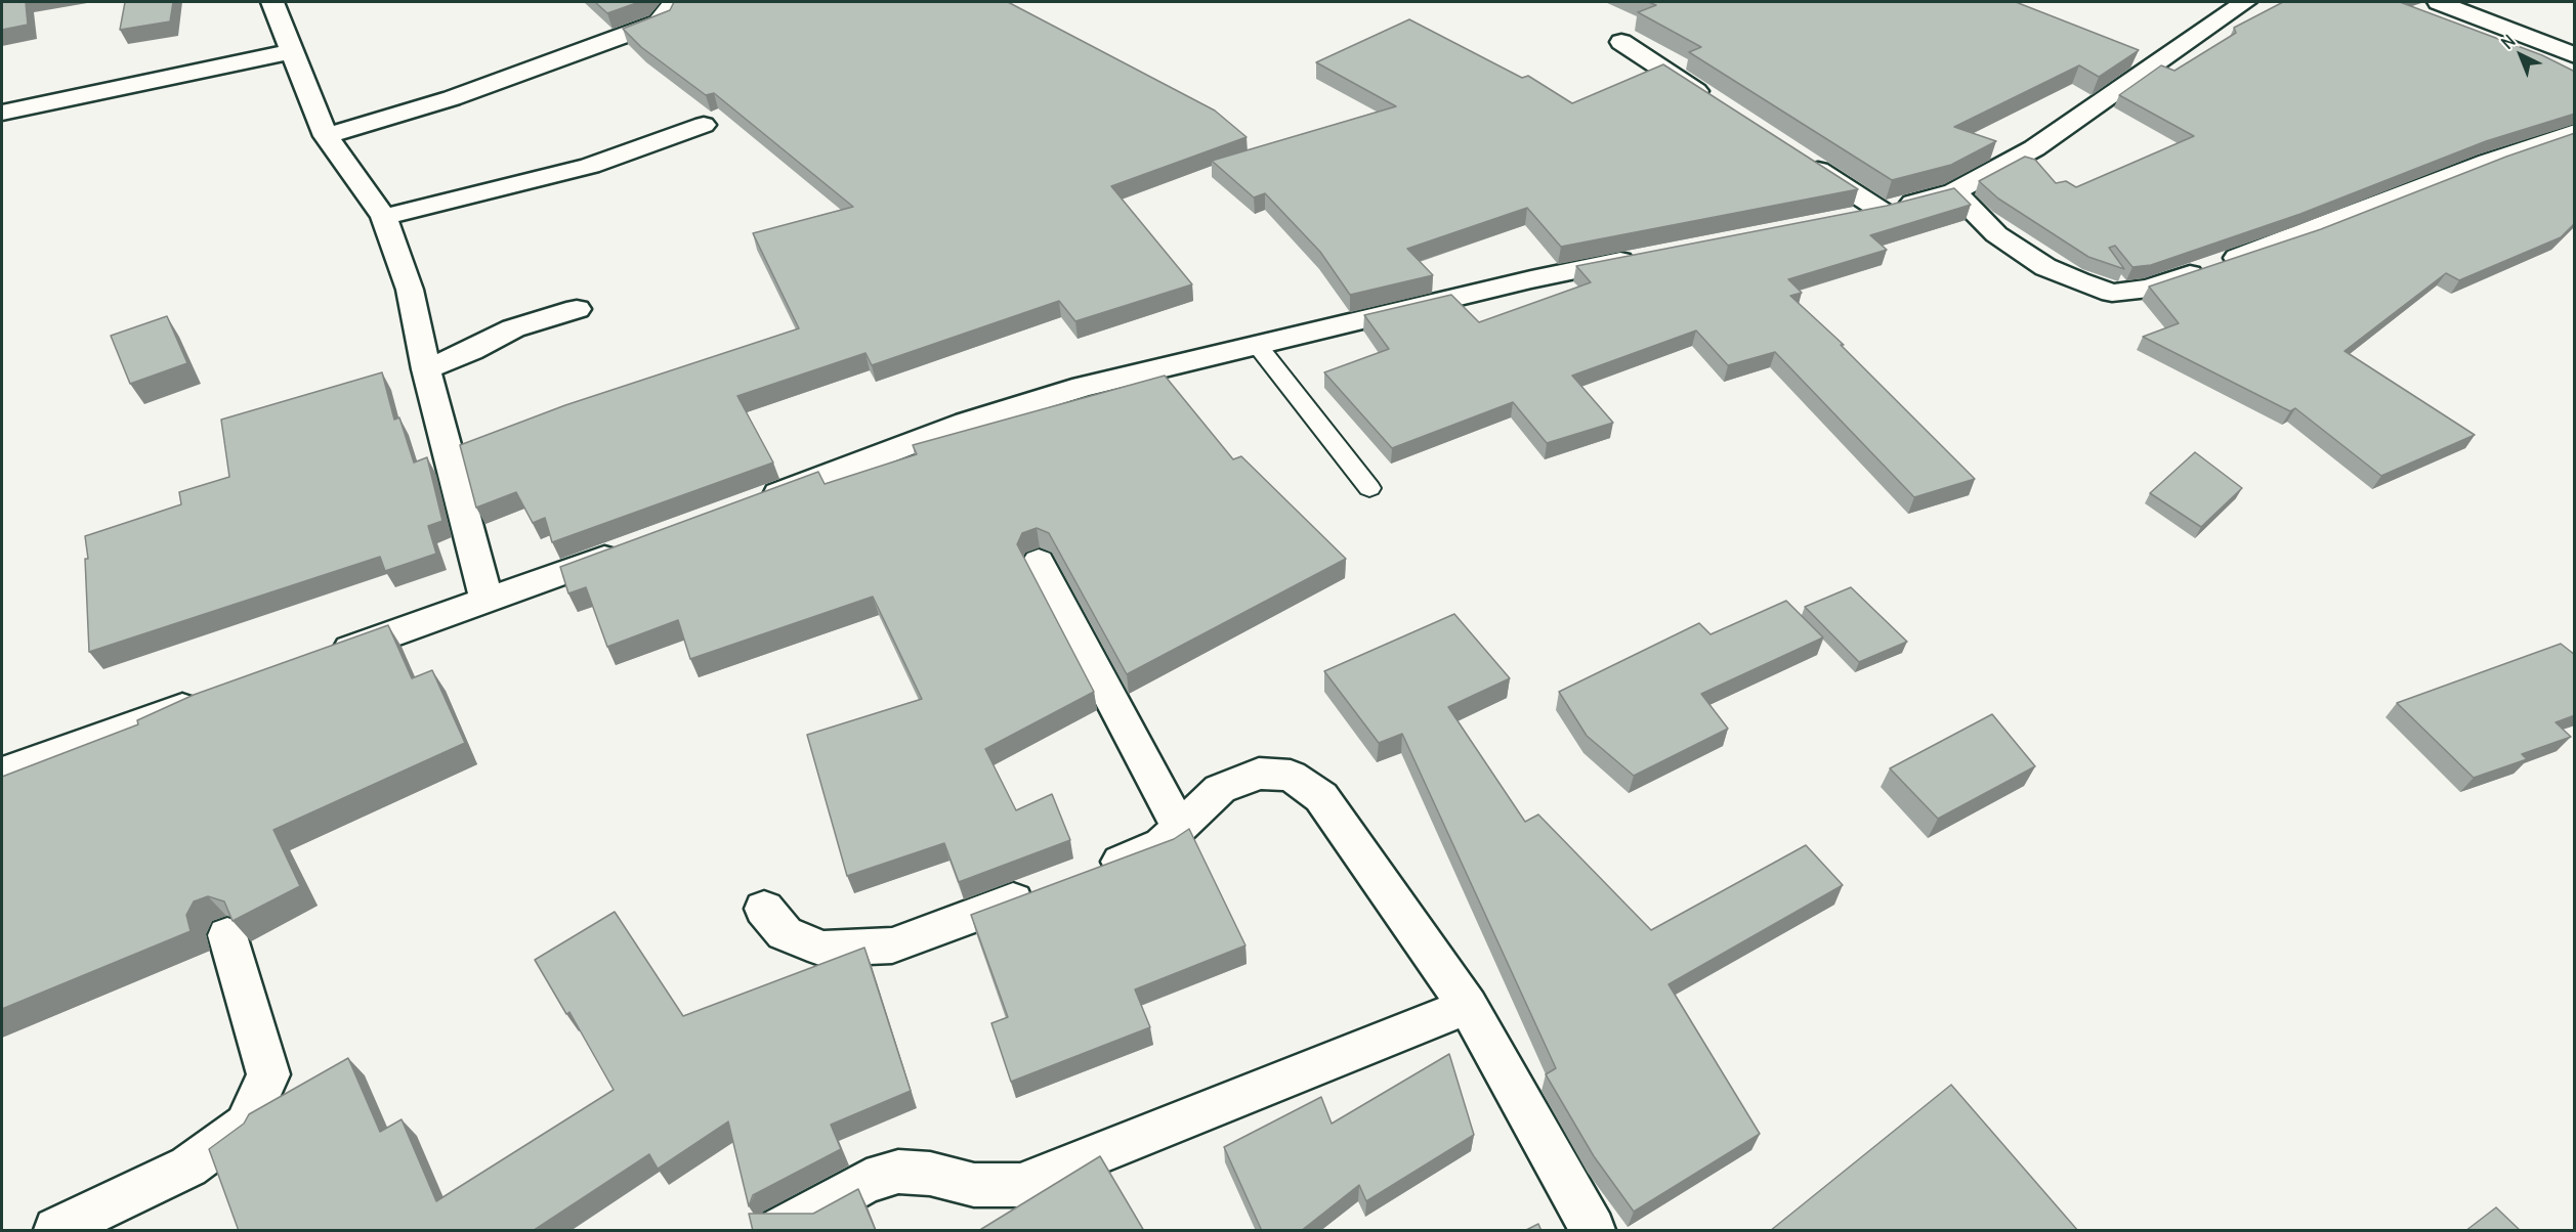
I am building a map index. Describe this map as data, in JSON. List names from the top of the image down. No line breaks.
{"north":"top left"}
